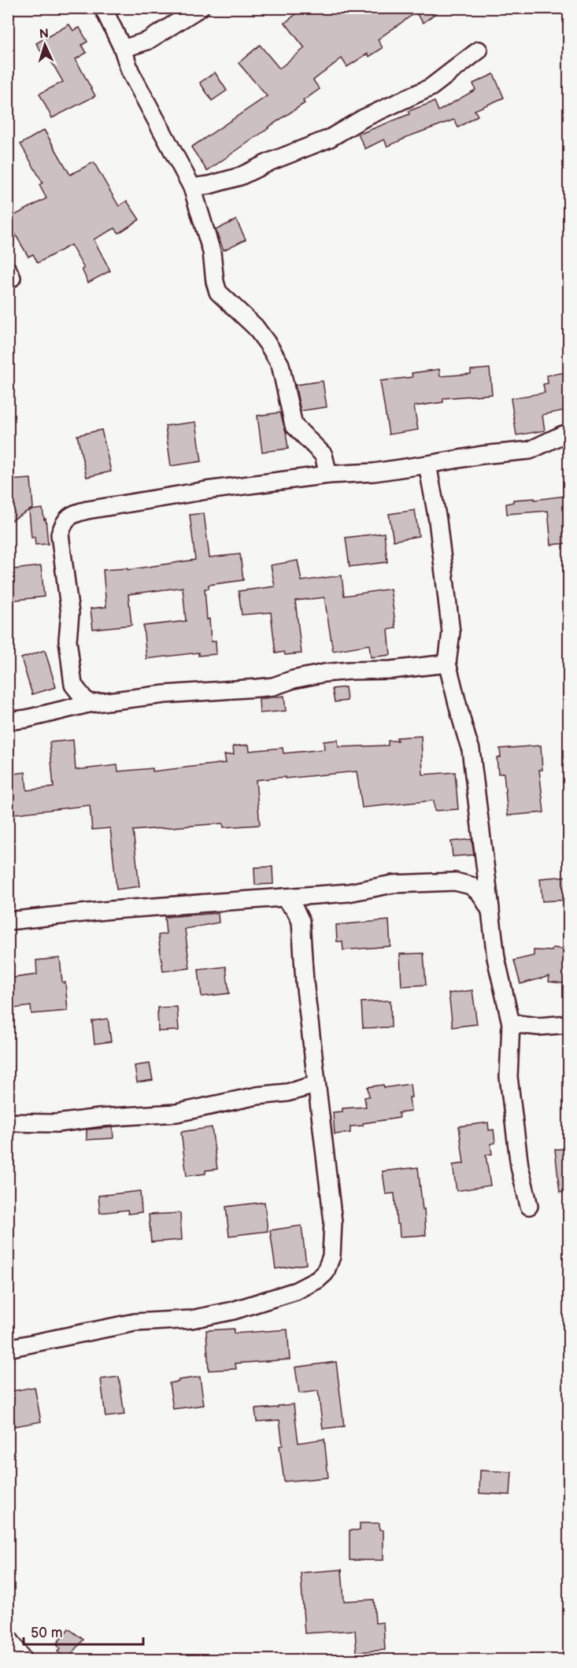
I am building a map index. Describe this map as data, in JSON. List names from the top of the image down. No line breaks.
{"scale_bar":"50 m","north":"top"}
